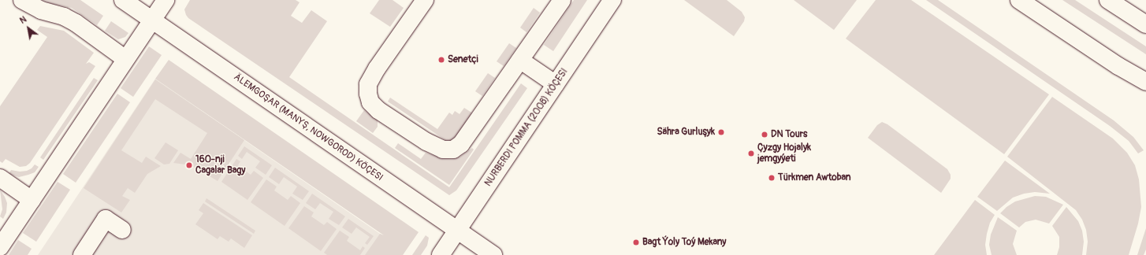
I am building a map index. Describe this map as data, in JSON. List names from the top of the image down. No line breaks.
{"streets":{"street":["ÄLEMGOŞAR (MANYŞ, NOWGOROD) KÖÇESI","NURBERDI POMMA (2008) KÖÇESI"]},"crossings":[["ÄLEMGOŞAR (MANYŞ, NOWGOROD) KÖÇESI","NURBERDI POMMA (2008) KÖÇESI"]],"places":["Senetçi","Sähra Gurluşyk","DN Tours","Çyzgy Hojalyk jemgyýeti","160-nji Cagalar Bagy","Türkmen Awtoban","Bagt Ýoly Toý Mekany"],"north":"top left"}
